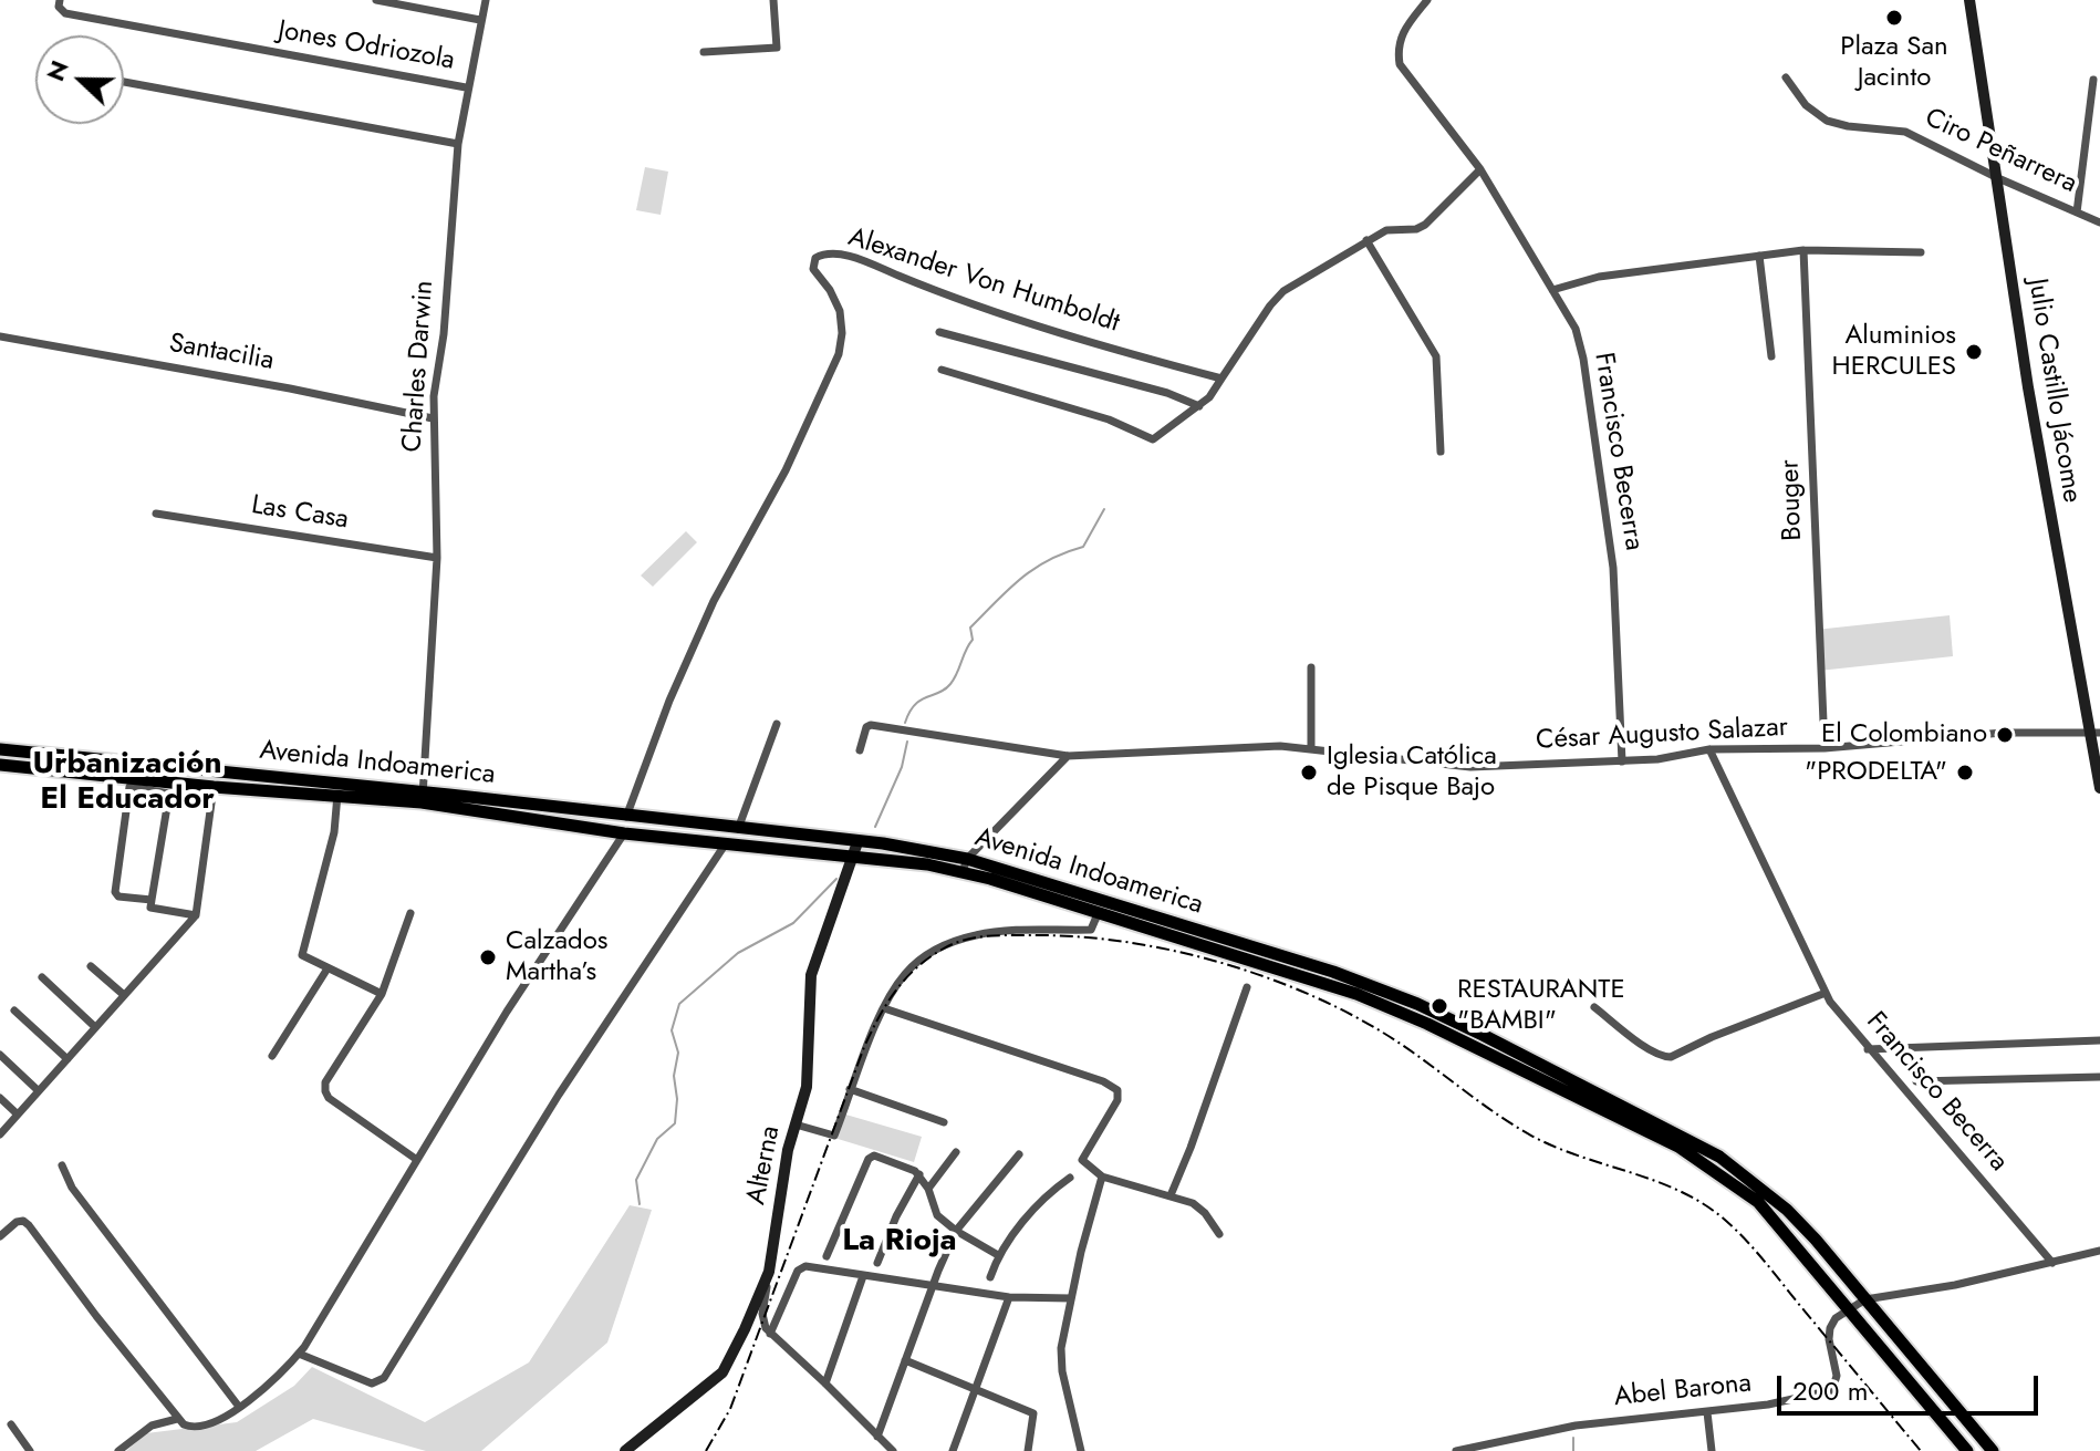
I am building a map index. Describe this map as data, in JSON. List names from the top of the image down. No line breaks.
{"streets":{"main road":["Julio Castillo Jácome","Avenida Indoamerica","Alterna"],"street":["Jones Odriozola","Ciro Peñarrera","Alexander Von Humboldt","Santacilia","Charles Darwin","Francisco Becerra","Bouger","Las Casa","César Augusto Salazar","Abel Barona"]},"crossings":[["Jones Odriozola","Charles Darwin"],["Ciro Peñarrera","Julio Castillo Jácome"],["Alexander Von Humboldt","Avenida Indoamerica"],["Santacilia","Charles Darwin"],["Charles Darwin","Las Casa"],["Charles Darwin","Avenida Indoamerica"],["Julio Castillo Jácome","César Augusto Salazar"],["Francisco Becerra","César Augusto Salazar"],["Francisco Becerra","Abel Barona"],["Bouger","César Augusto Salazar"],["Avenida Indoamerica","Alterna"],["Avenida Indoamerica","Abel Barona"]],"districts":["Urbanización El Educador","La Rioja"],"places":["Plaza San Jacinto","Aluminios HERCULES","El Colombiano","Iglesia Católica de Pisque Bajo","\"PRODELTA\"","Calzados Martha’s","RESTAURANTE \"BAMBI\""],"scale_bar":"200 m","north":"left"}
